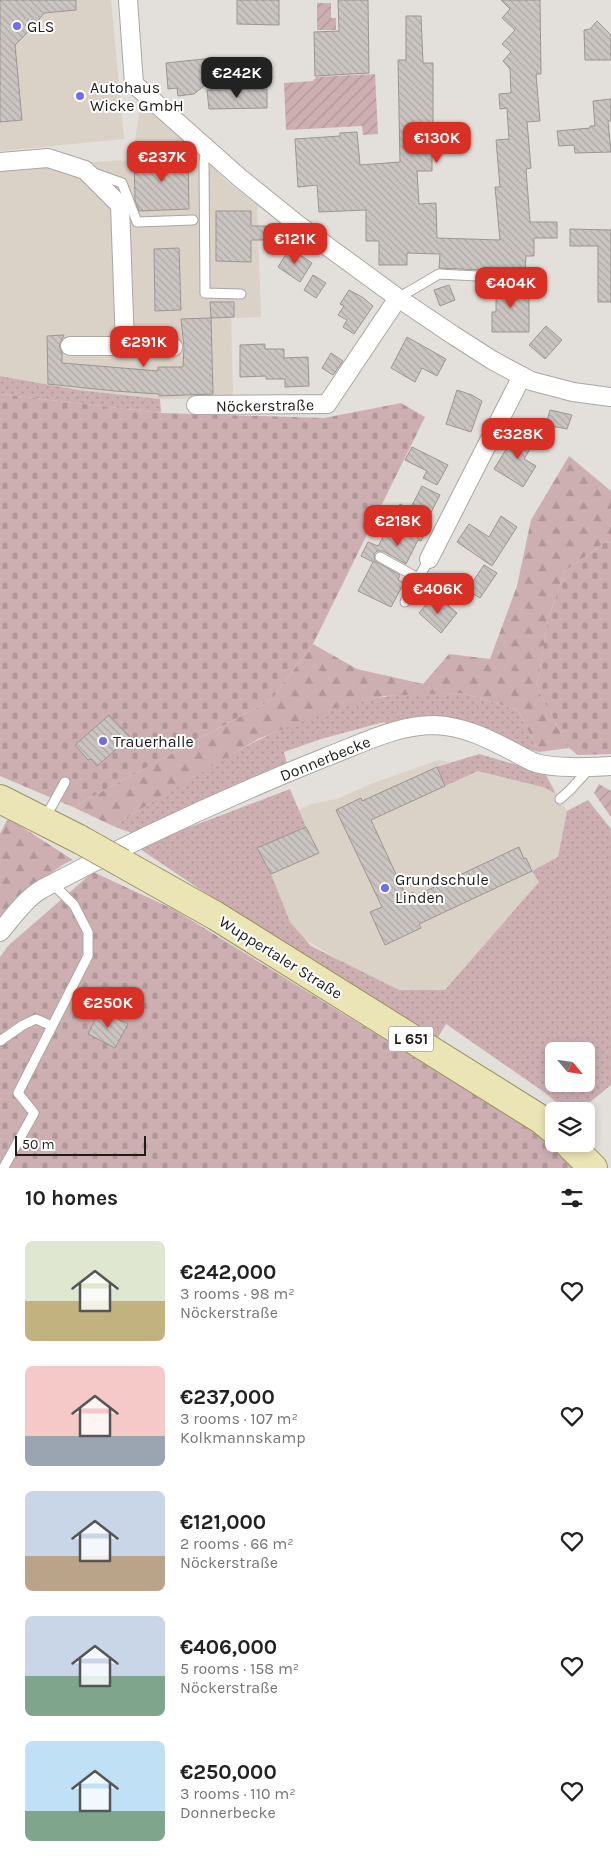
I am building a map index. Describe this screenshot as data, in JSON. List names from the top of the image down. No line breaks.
{"streets":{"main road":["Wuppertaler Straße","L 651"],"street":["Nöckerstraße","Donnerbecke"]},"places":["GLS","Autohaus Wicke GmbH","Trauerhalle","Grundschule Linden"],"scale_bar":"50 m","north":"bottom right","page":{"price":["€242K","€130K","€237K","€121K","€404K","€291K","€328K","€218K","€406K","€250K"],"scale":"50 m","heading":"10 homes","list":[{"name":"€242,000","note":"3 rooms · 98 m² · Nöckerstraße"},{"name":"€237,000","note":"3 rooms · 107 m² · Kolkmannskamp"},{"name":"€121,000","note":"2 rooms · 66 m² · Nöckerstraße"},{"name":"€406,000","note":"5 rooms · 158 m² · Nöckerstraße"},{"name":"€250,000","note":"3 rooms · 110 m² · Donnerbecke"}]}}
